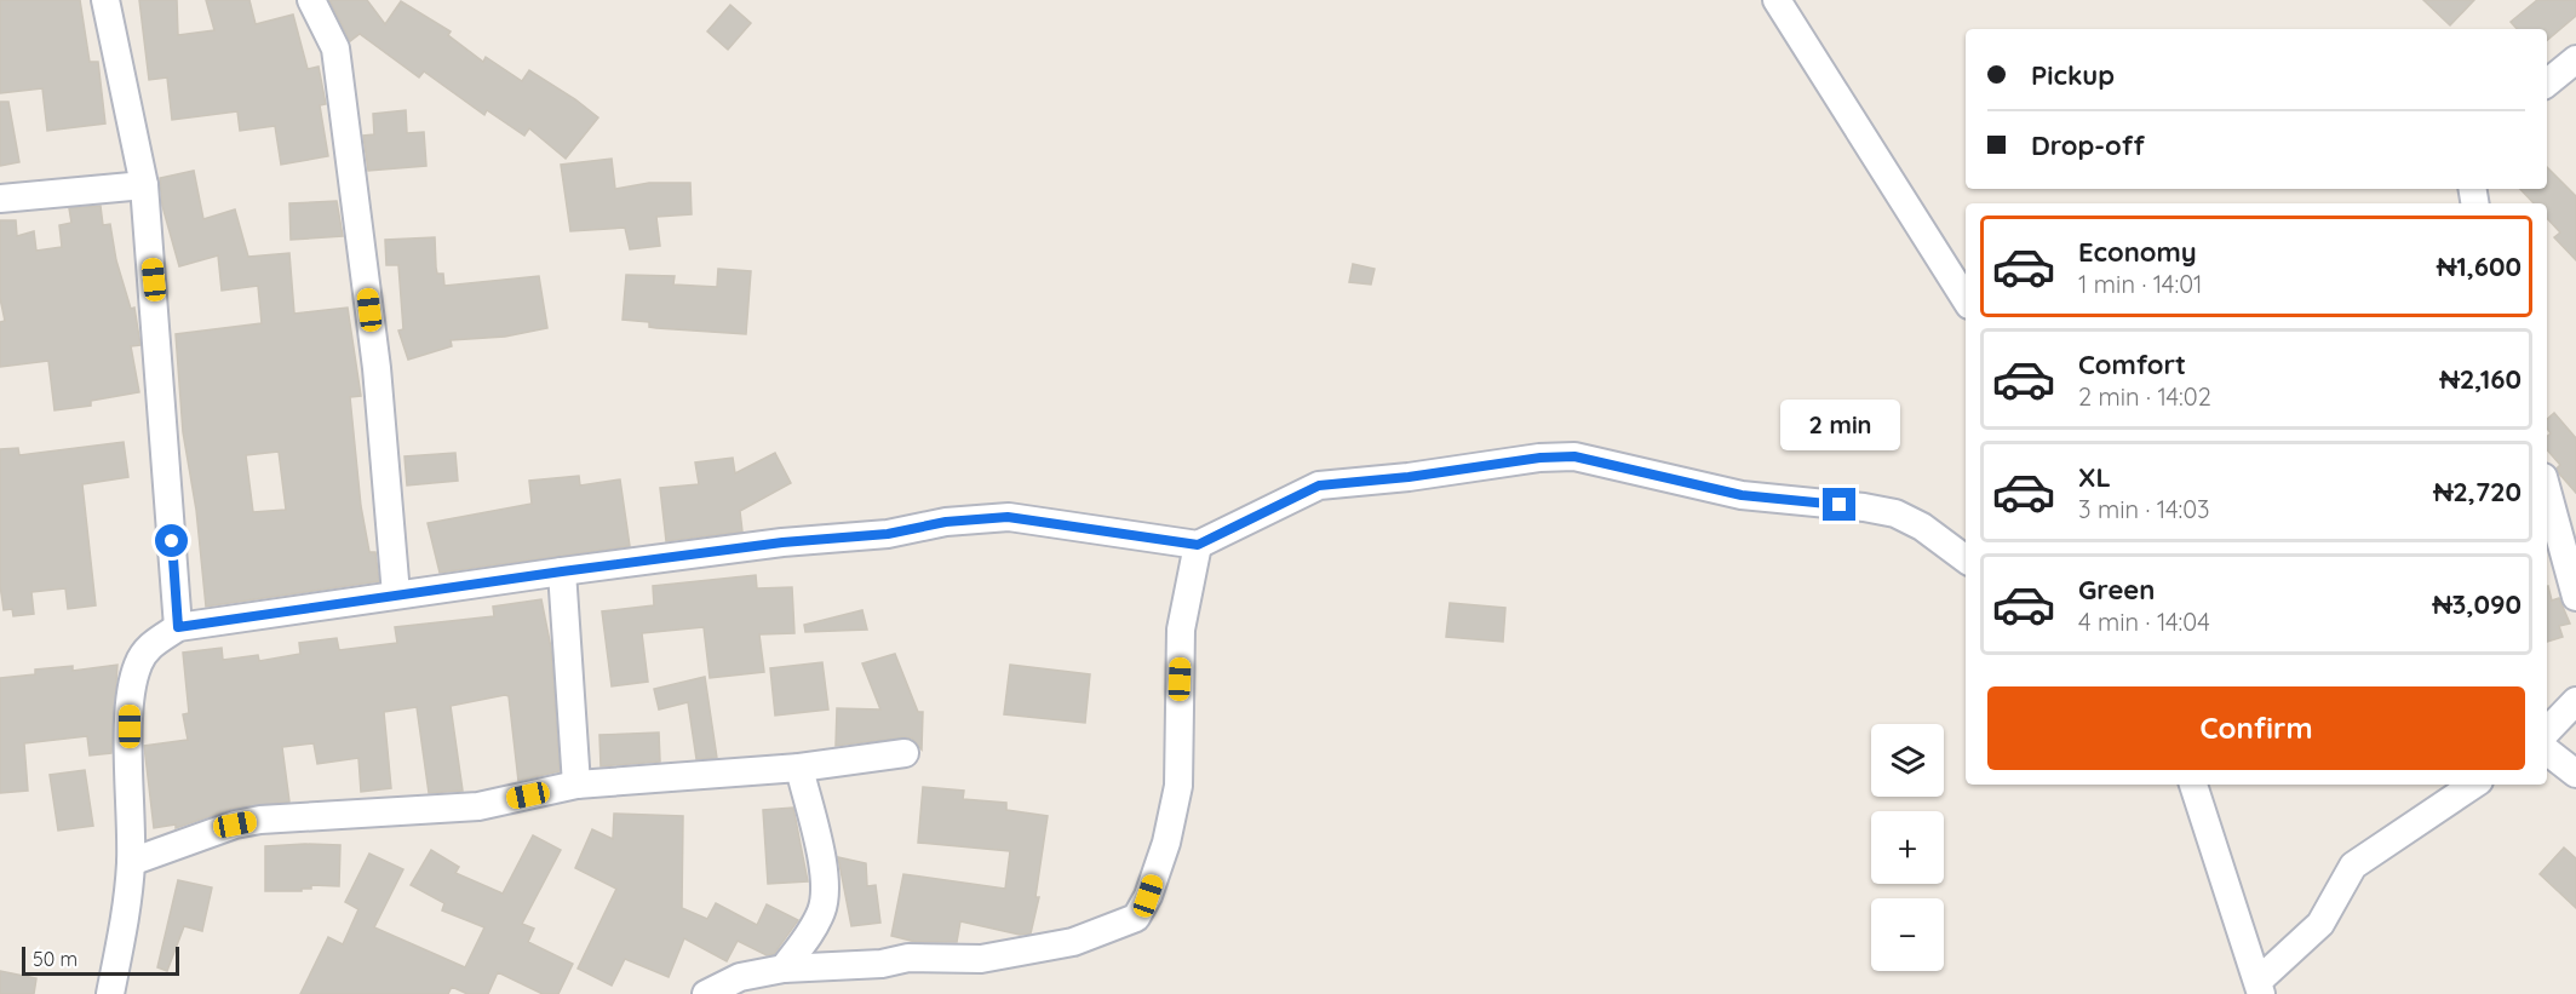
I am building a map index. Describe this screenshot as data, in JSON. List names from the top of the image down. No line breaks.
{"scale_bar":"50 m","page":{"banner":["Pickup","Drop-off"],"list":[{"name":"Economy","note":"1 min · 14:01","value":"₦1,600"},{"name":"Comfort","note":"2 min · 14:02","value":"₦2,160"},{"name":"XL","note":"3 min · 14:03","value":"₦2,720"},{"name":"Green","note":"4 min · 14:04","value":"₦3,090"}],"bubble":"2 min","buttons":"Confirm","map_buttons":["+","−"],"scale":"50 m"}}
